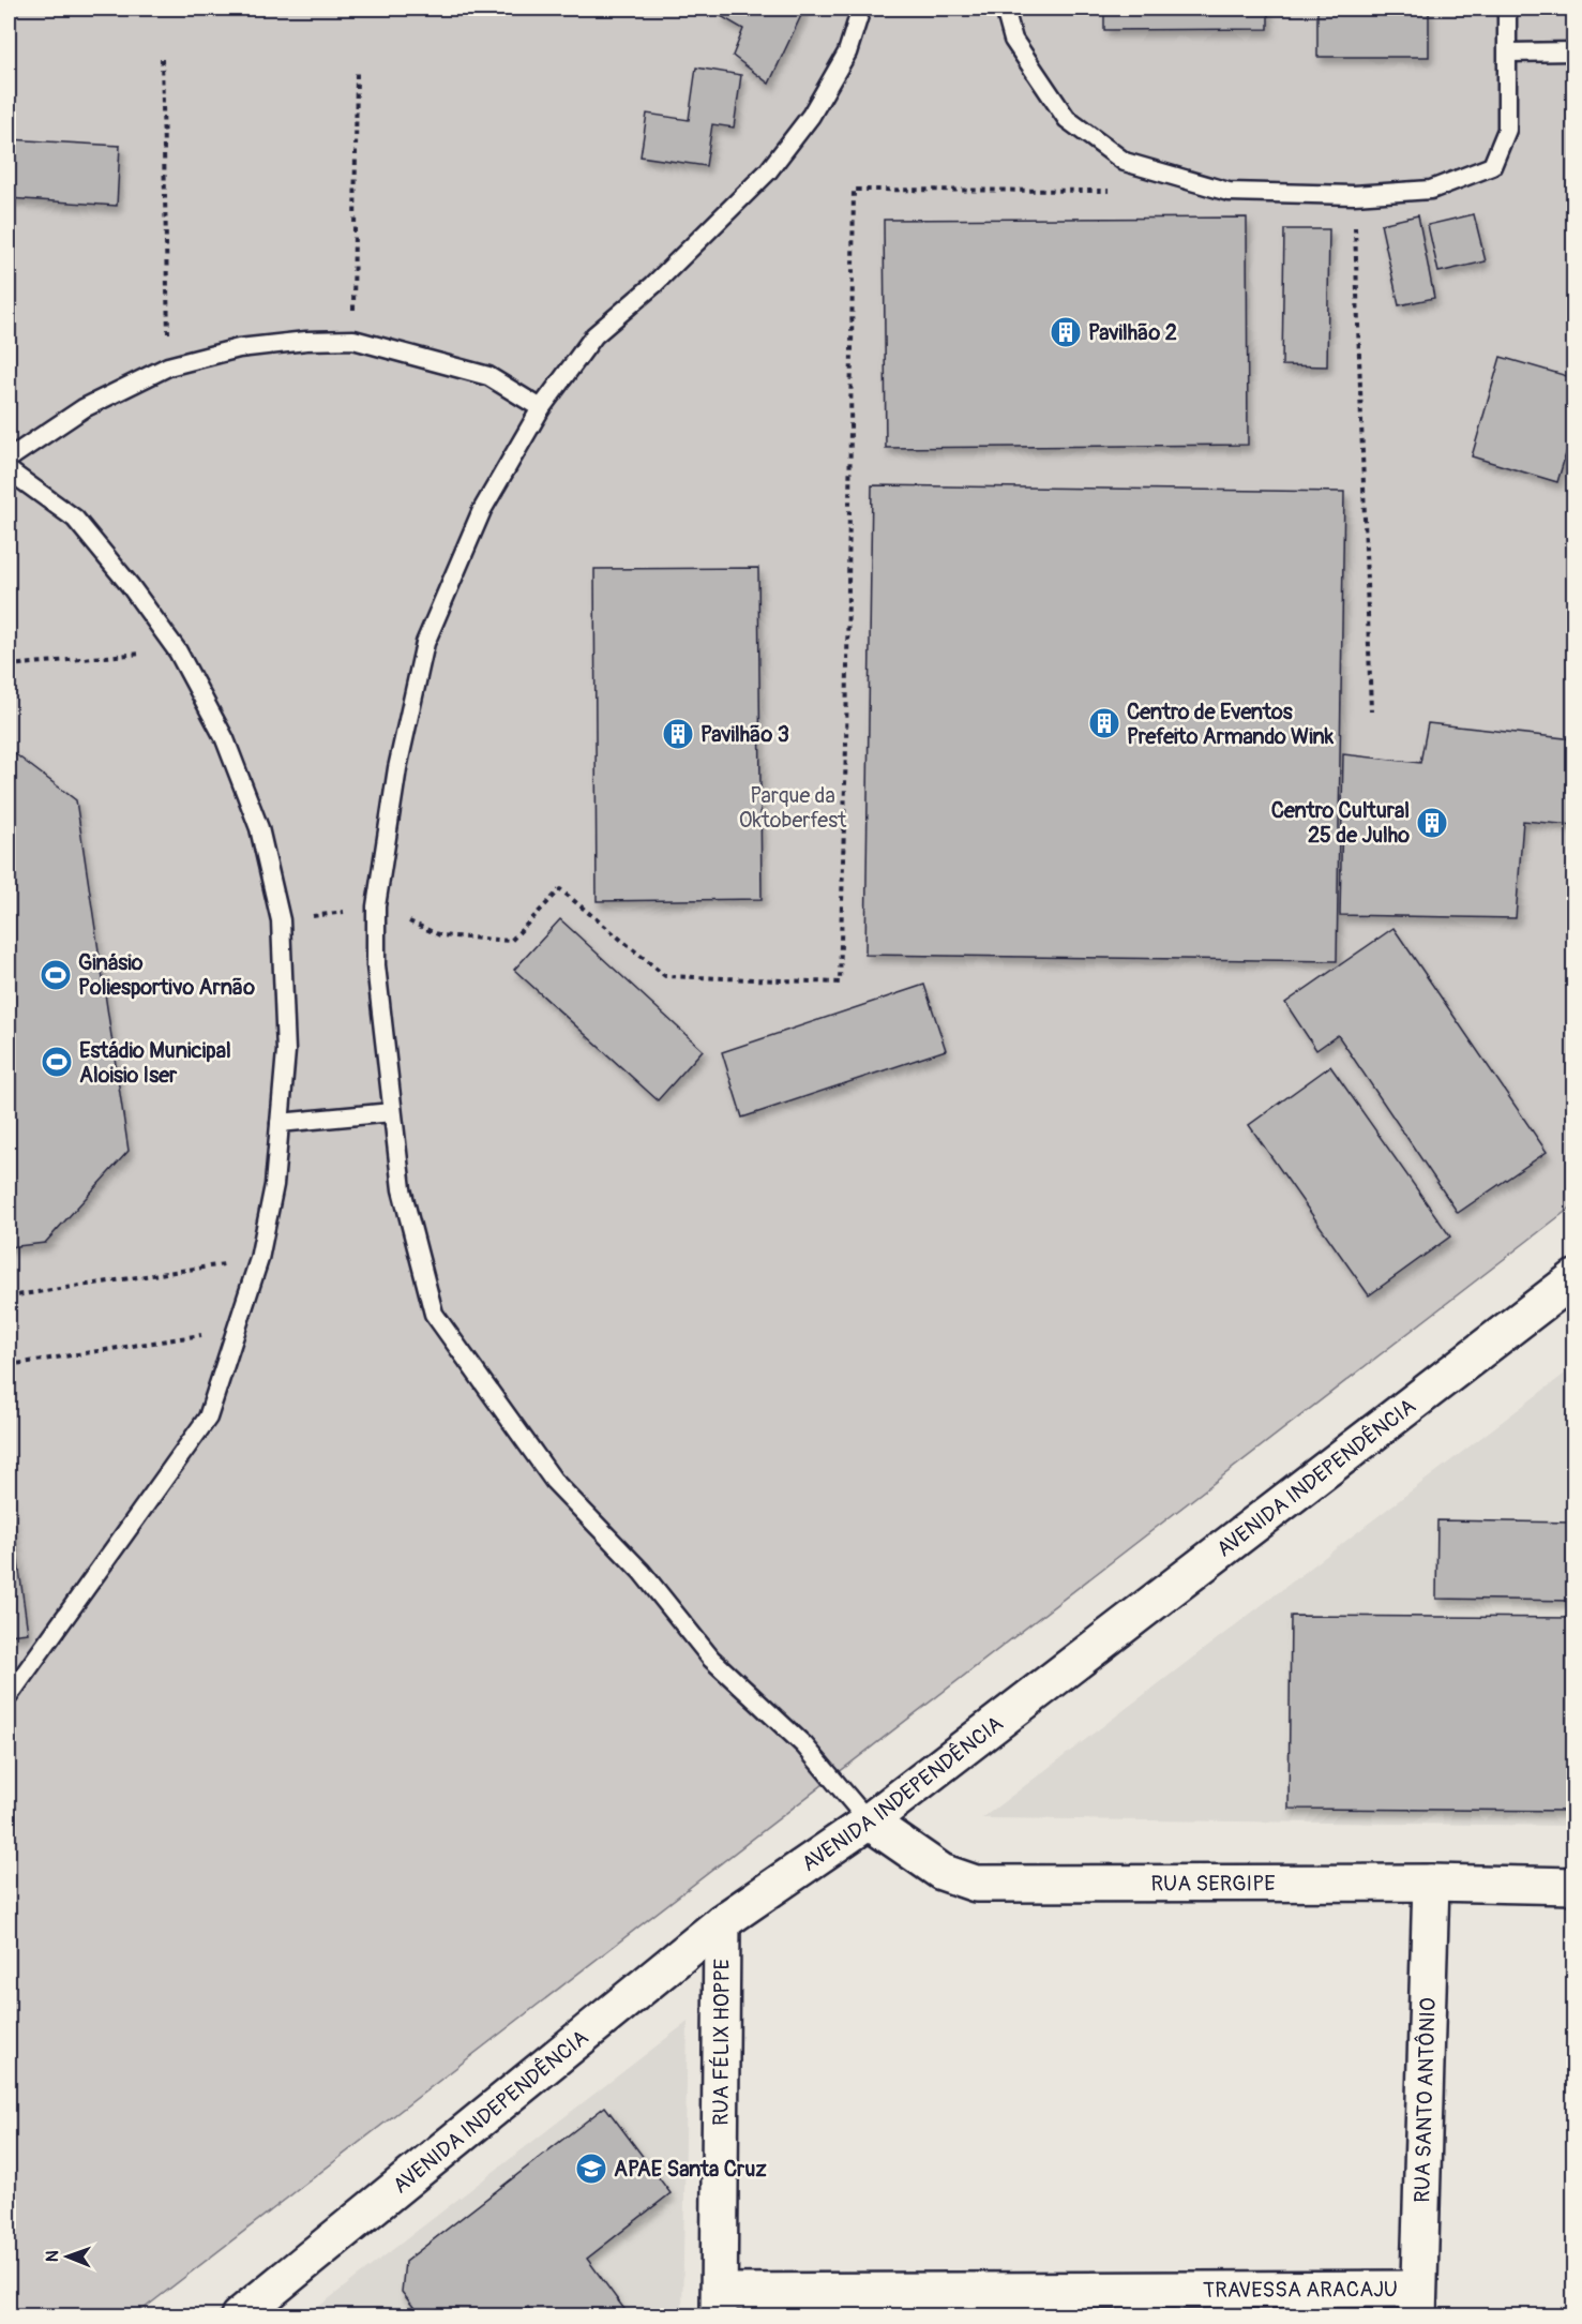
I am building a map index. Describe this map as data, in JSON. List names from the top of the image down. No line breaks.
{"streets":{"street":["AVENIDA INDEPENDÊNCIA","RUA SERGIPE","RUA FÉLIX HOPPE","RUA SANTO ANTÔNIO","TRAVESSA ARACAJU"]},"crossings":[["AVENIDA INDEPENDÊNCIA","RUA SERGIPE"],["AVENIDA INDEPENDÊNCIA","RUA FÉLIX HOPPE"],["RUA SERGIPE","RUA SANTO ANTÔNIO"],["RUA FÉLIX HOPPE","TRAVESSA ARACAJU"],["RUA SANTO ANTÔNIO","TRAVESSA ARACAJU"]],"parks":["Parque da Oktoberfest"],"places":{"building":["Pavilhão 2","Centro de Eventos Prefeito Armando Wink","Pavilhão 3","Centro Cultural 25 de Julho"],"sports":["Ginásio Poliesportivo Arnão","Estádio Municipal Aloisio Iser"],"school or university":["APAE Santa Cruz"]},"north":"left"}
